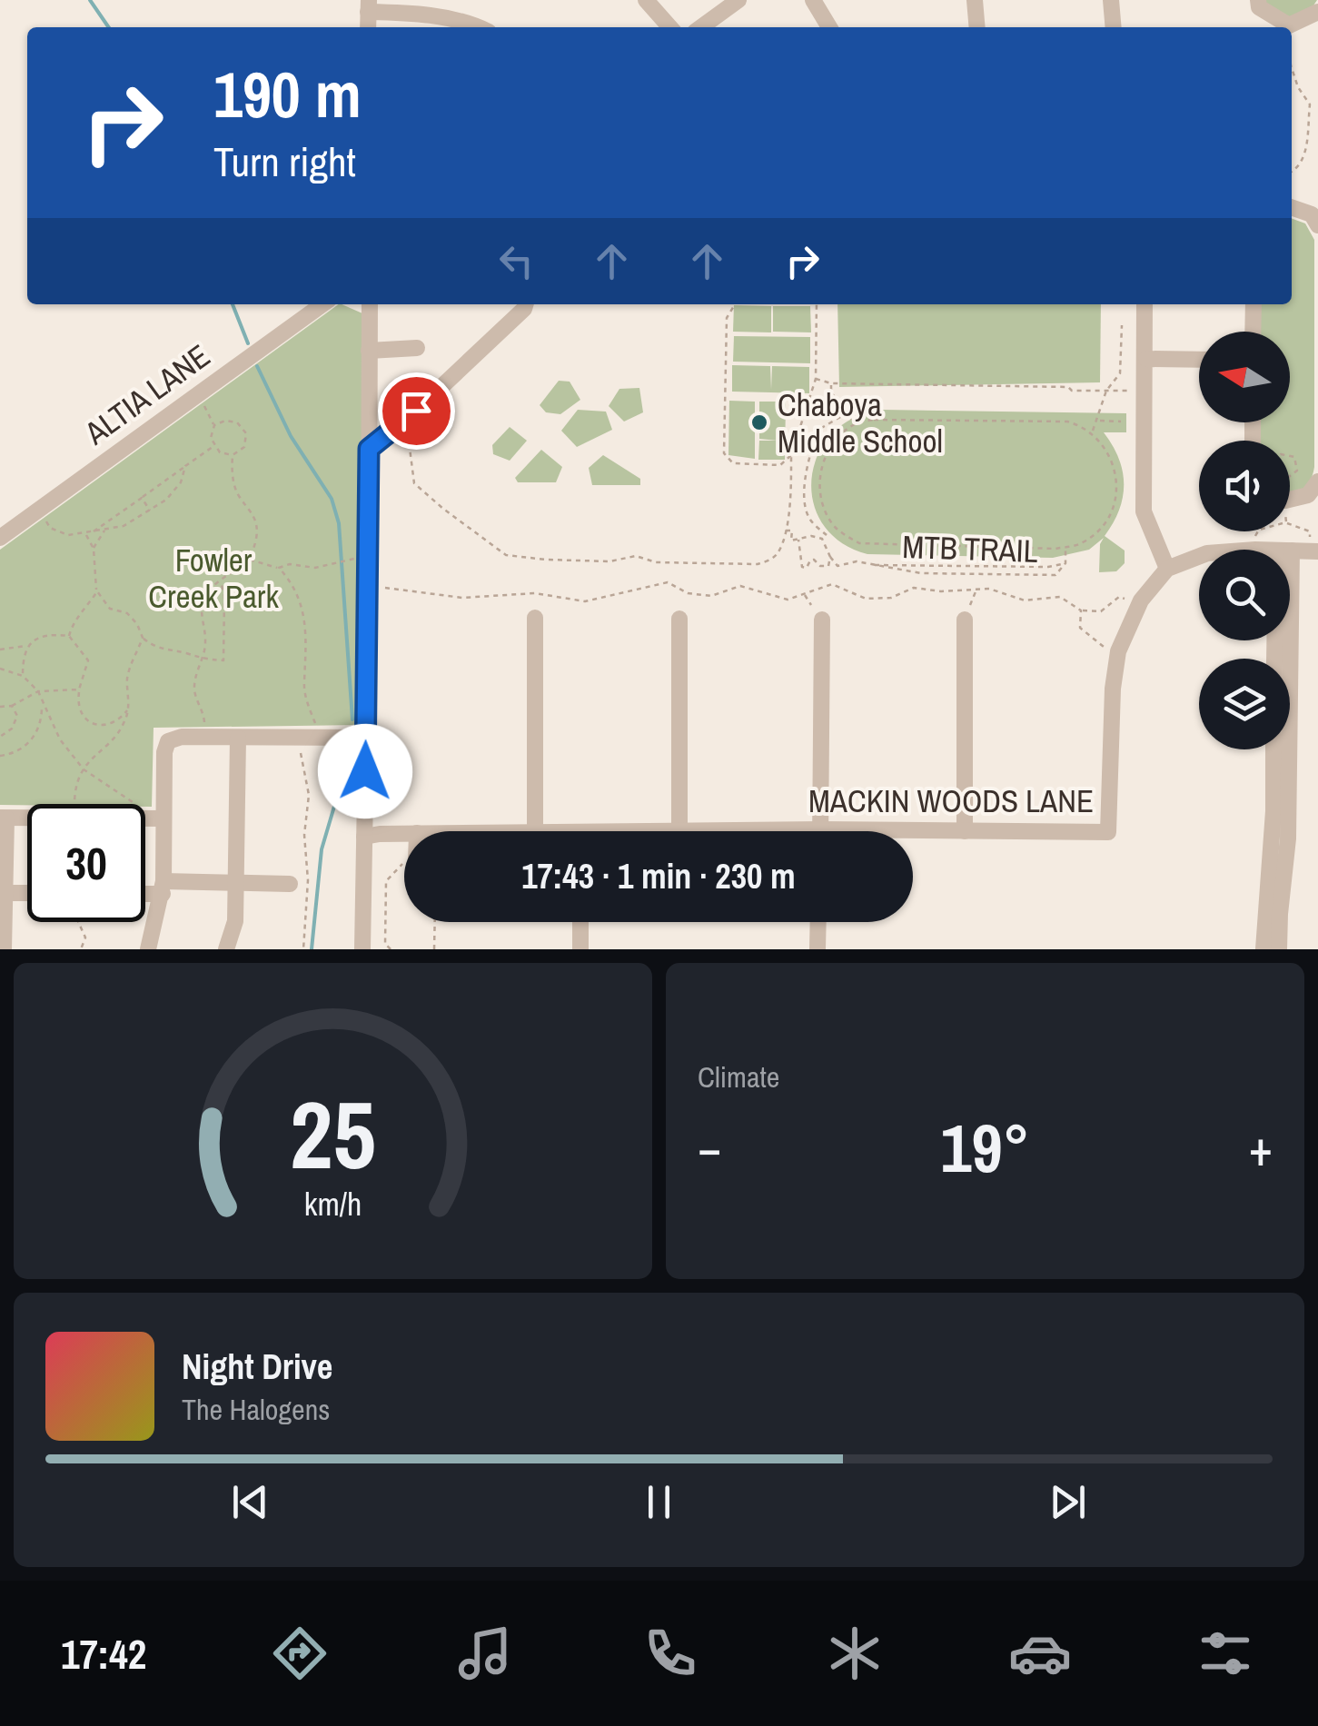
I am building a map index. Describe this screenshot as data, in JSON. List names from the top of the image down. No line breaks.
{"streets":{"street":["ALTIA LANE","MACKIN WOODS LANE"],"path":["MTB TRAIL"]},"parks":["Fowler Creek Park"],"places":["Chaboya Middle School"],"north":"left","page":{"turn":["190 m","Turn right"],"limit":"30","trip":"17:43 · 1 min · 230 m","tile":"Climate","heat":["−","19°","+"],"song":["Night Drive","The Halogens"],"tabs":"17:42","gauge":["25","km/h"]}}
